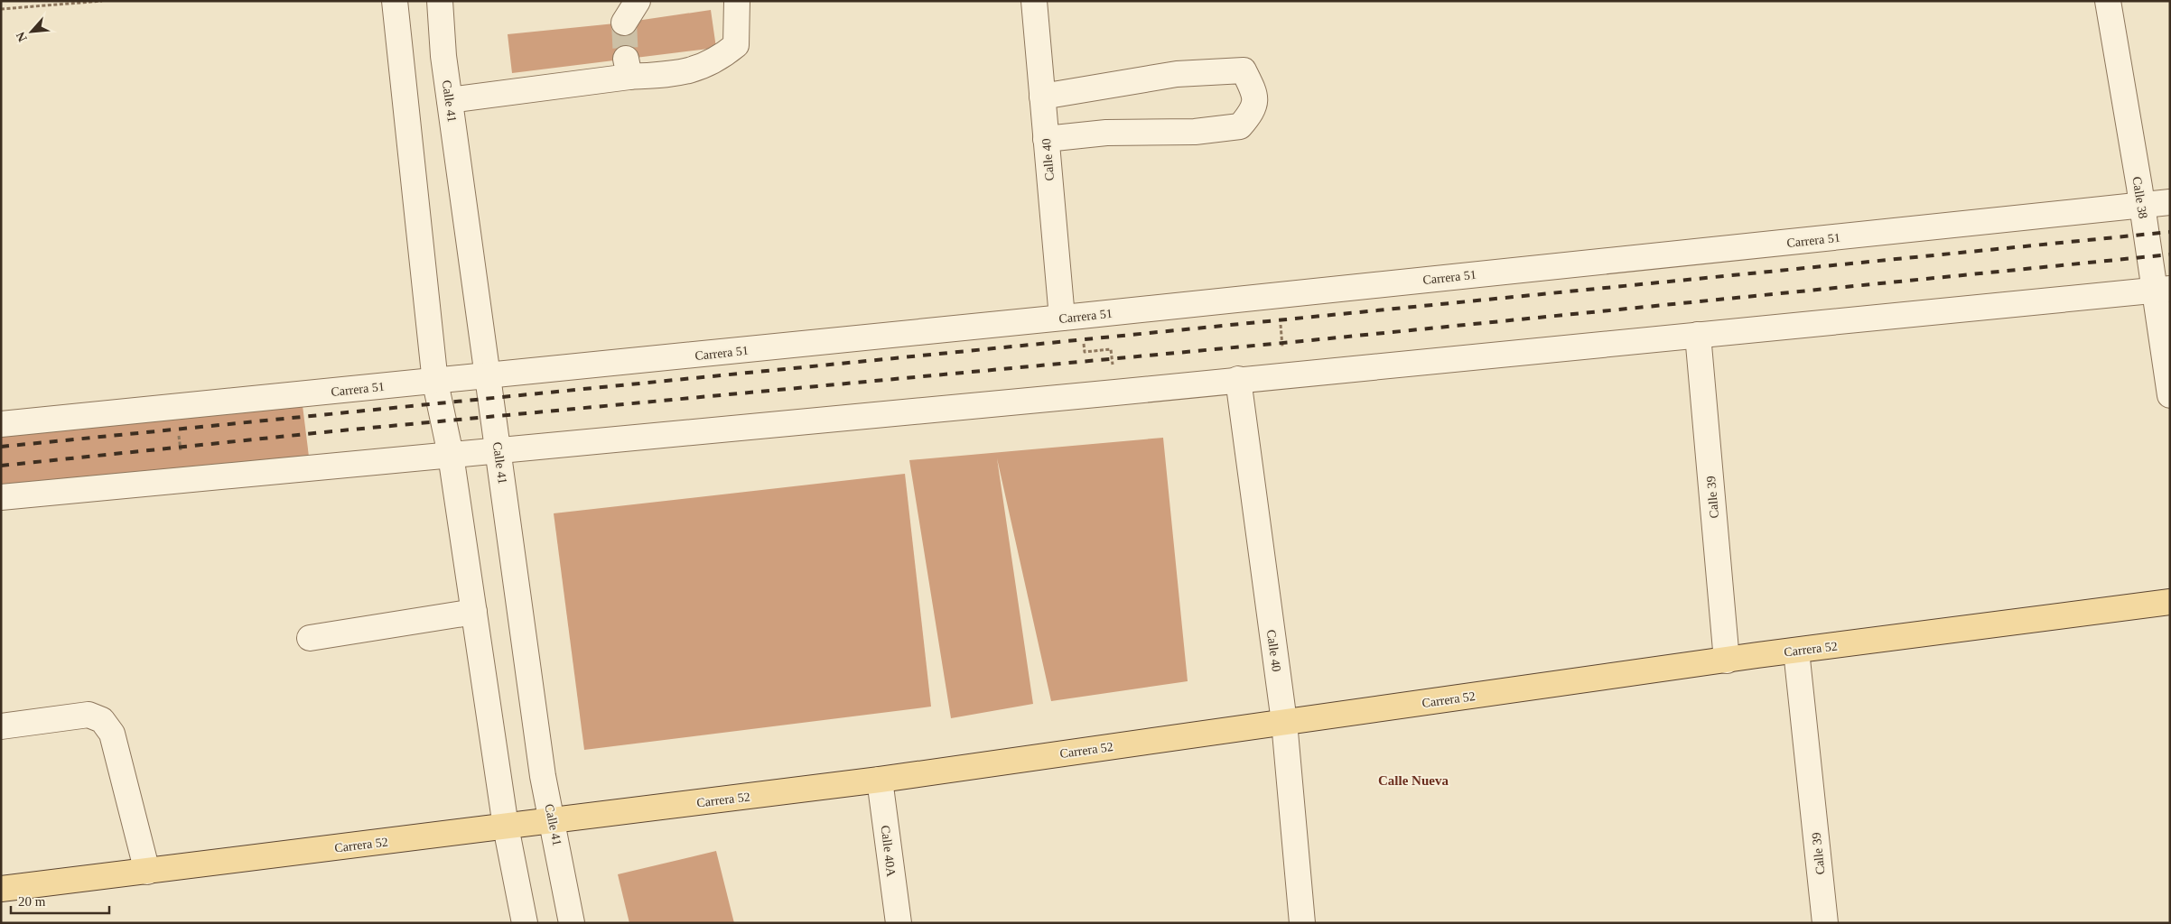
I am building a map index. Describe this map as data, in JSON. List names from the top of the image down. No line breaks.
{"streets":{"main road":["Carrera 52"],"street":["Calle 41","Calle 40","Calle 38","Carrera 51","Calle 39","Calle 40A"]},"crossings":[["Calle 41","Carrera 51"],["Calle 41","Carrera 52"],["Calle 40","Carrera 51"],["Calle 40","Carrera 52"],["Calle 38","Carrera 51"],["Calle 39","Carrera 52"],["Carrera 52","Calle 40A"]],"districts":["Calle Nueva"],"scale_bar":"20 m","north":"bottom left"}
